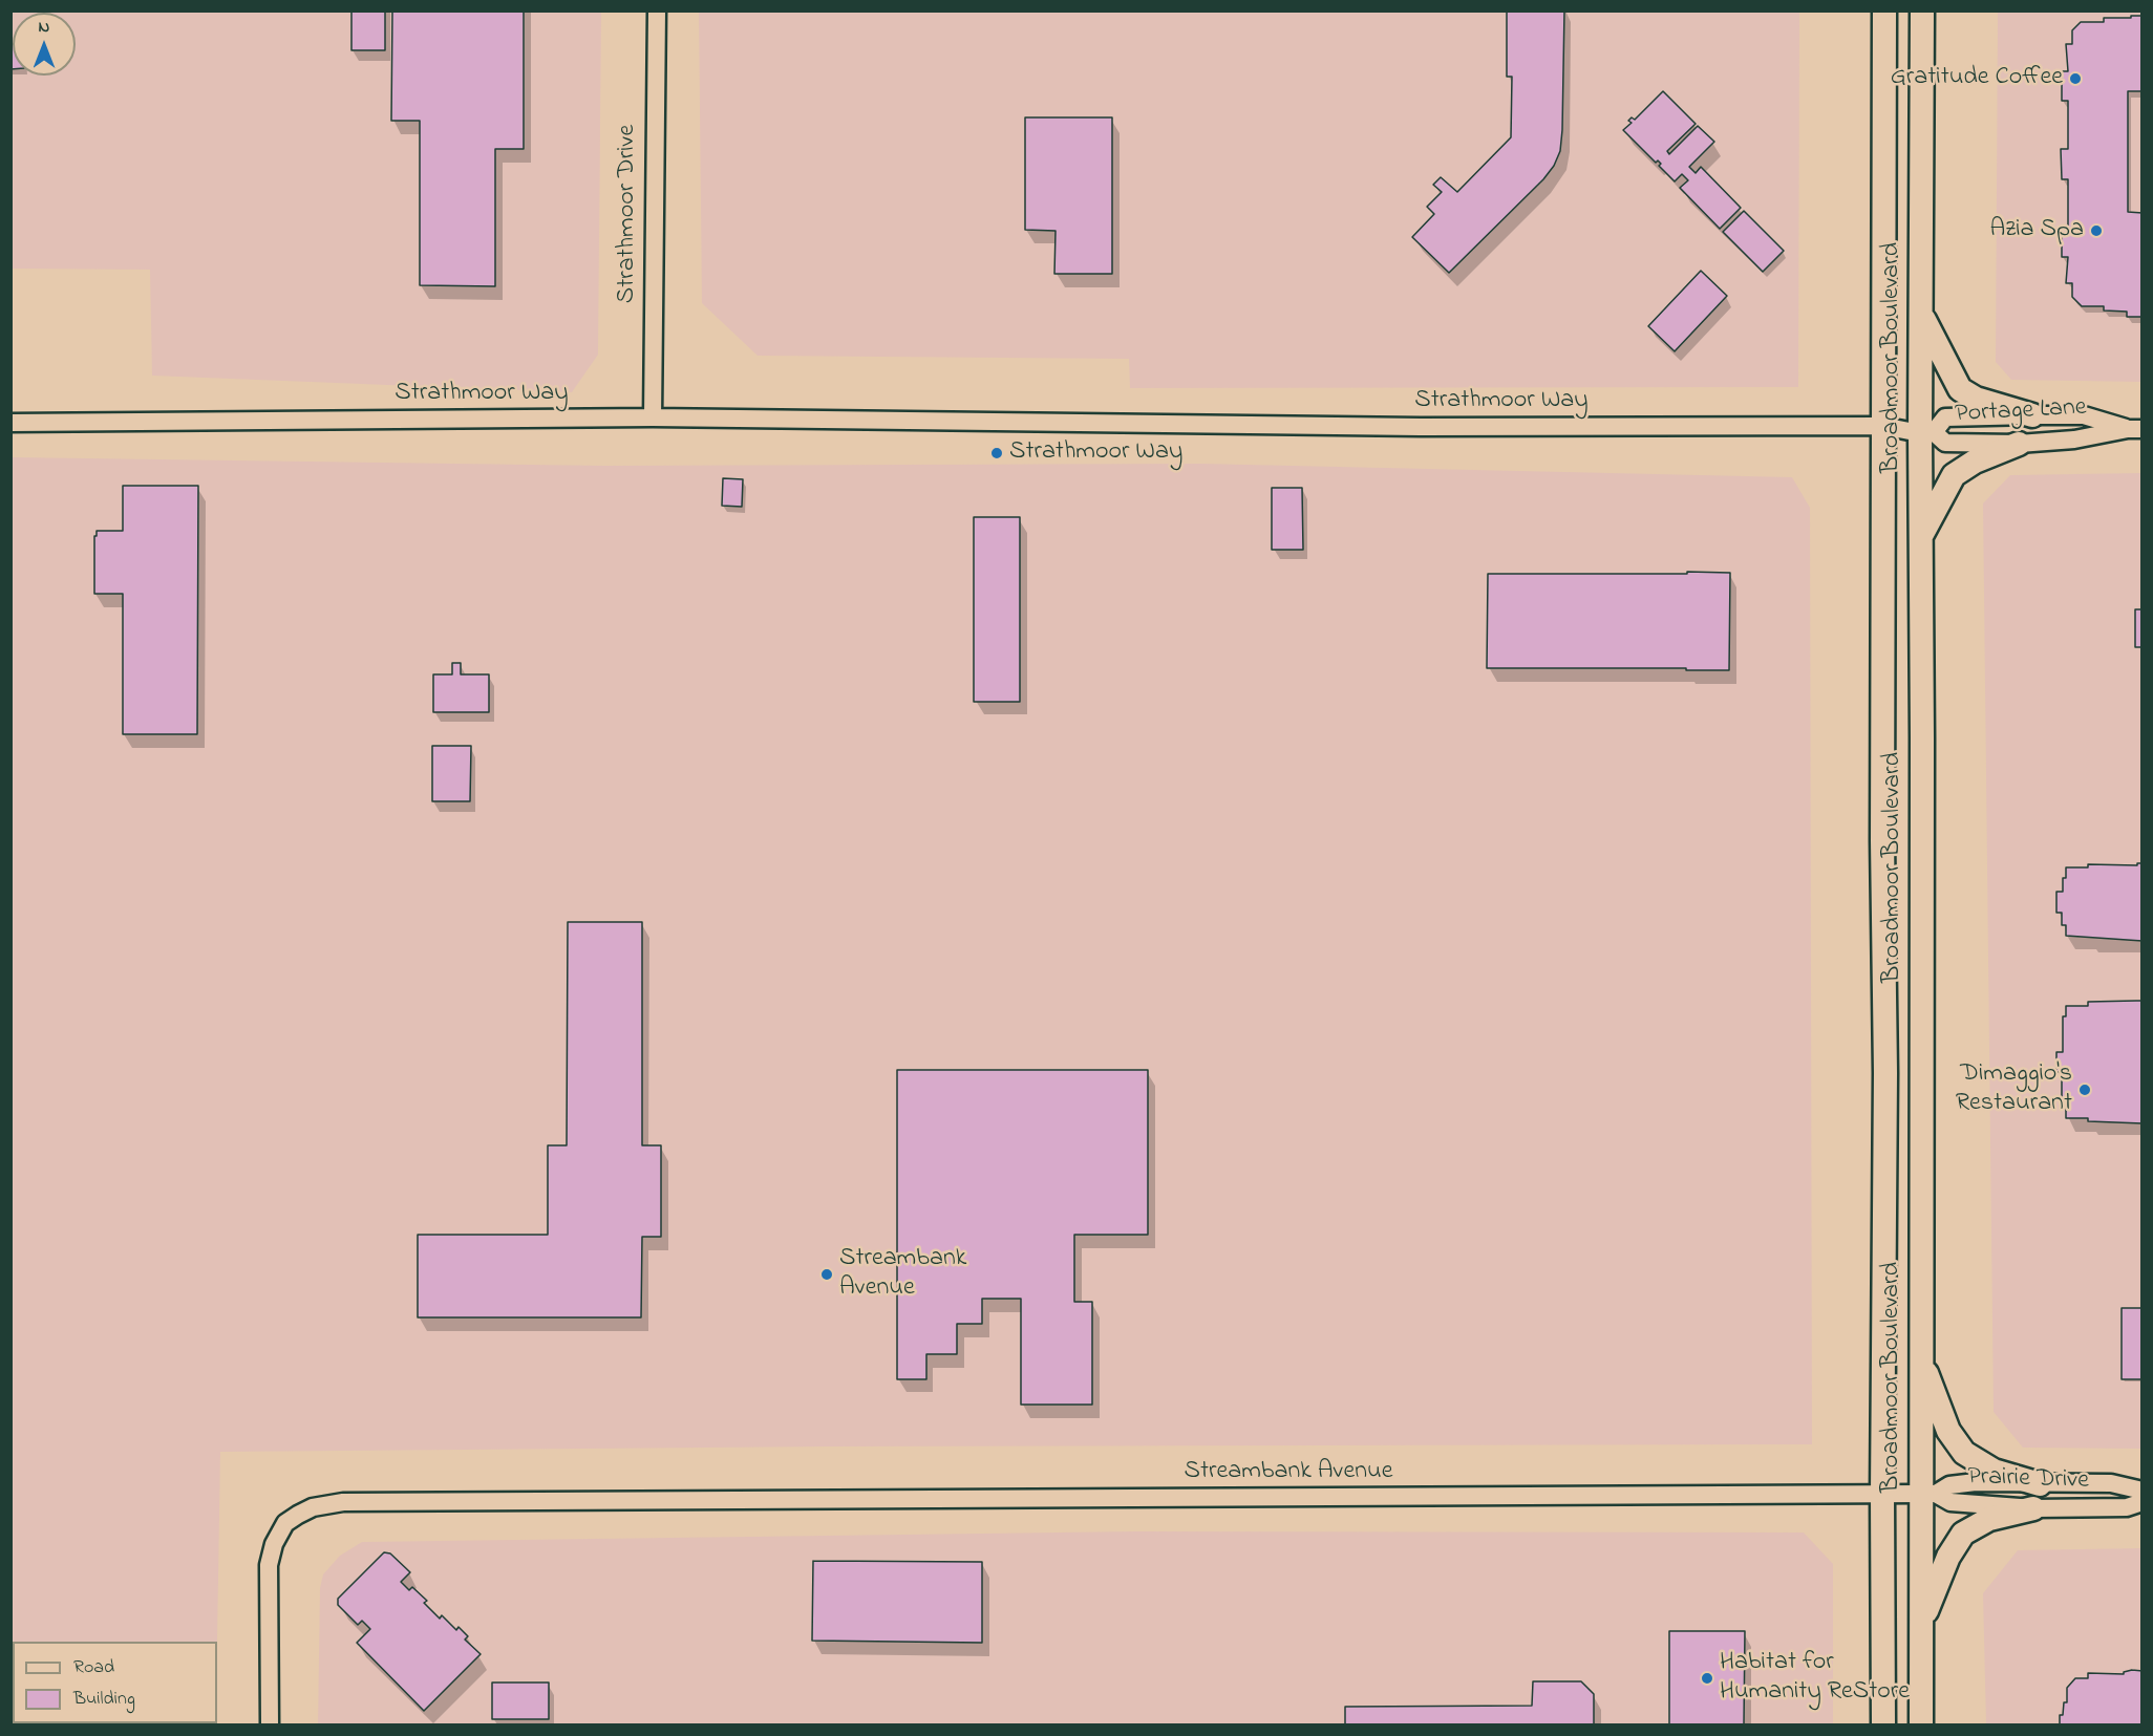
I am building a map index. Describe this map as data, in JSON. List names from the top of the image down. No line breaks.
{"streets":{"main road":["Broadmoor Boulevard"],"street":["Strathmoor Drive","Strathmoor Way","Portage Lane","Streambank Avenue","Prairie Drive"]},"crossings":[["Strathmoor Drive","Strathmoor Way"],["Broadmoor Boulevard","Strathmoor Way"],["Broadmoor Boulevard","Portage Lane"],["Broadmoor Boulevard","Streambank Avenue"],["Broadmoor Boulevard","Prairie Drive"],["Strathmoor Way","Portage Lane"],["Streambank Avenue","Prairie Drive"]],"places":["Gratitude Coffee","Azia Spa","Strathmoor Way","Dimaggio's Restaurant","Streambank Avenue","Habitat for Humanity ReStore"],"legend":["Road","Building"],"north":"top"}
